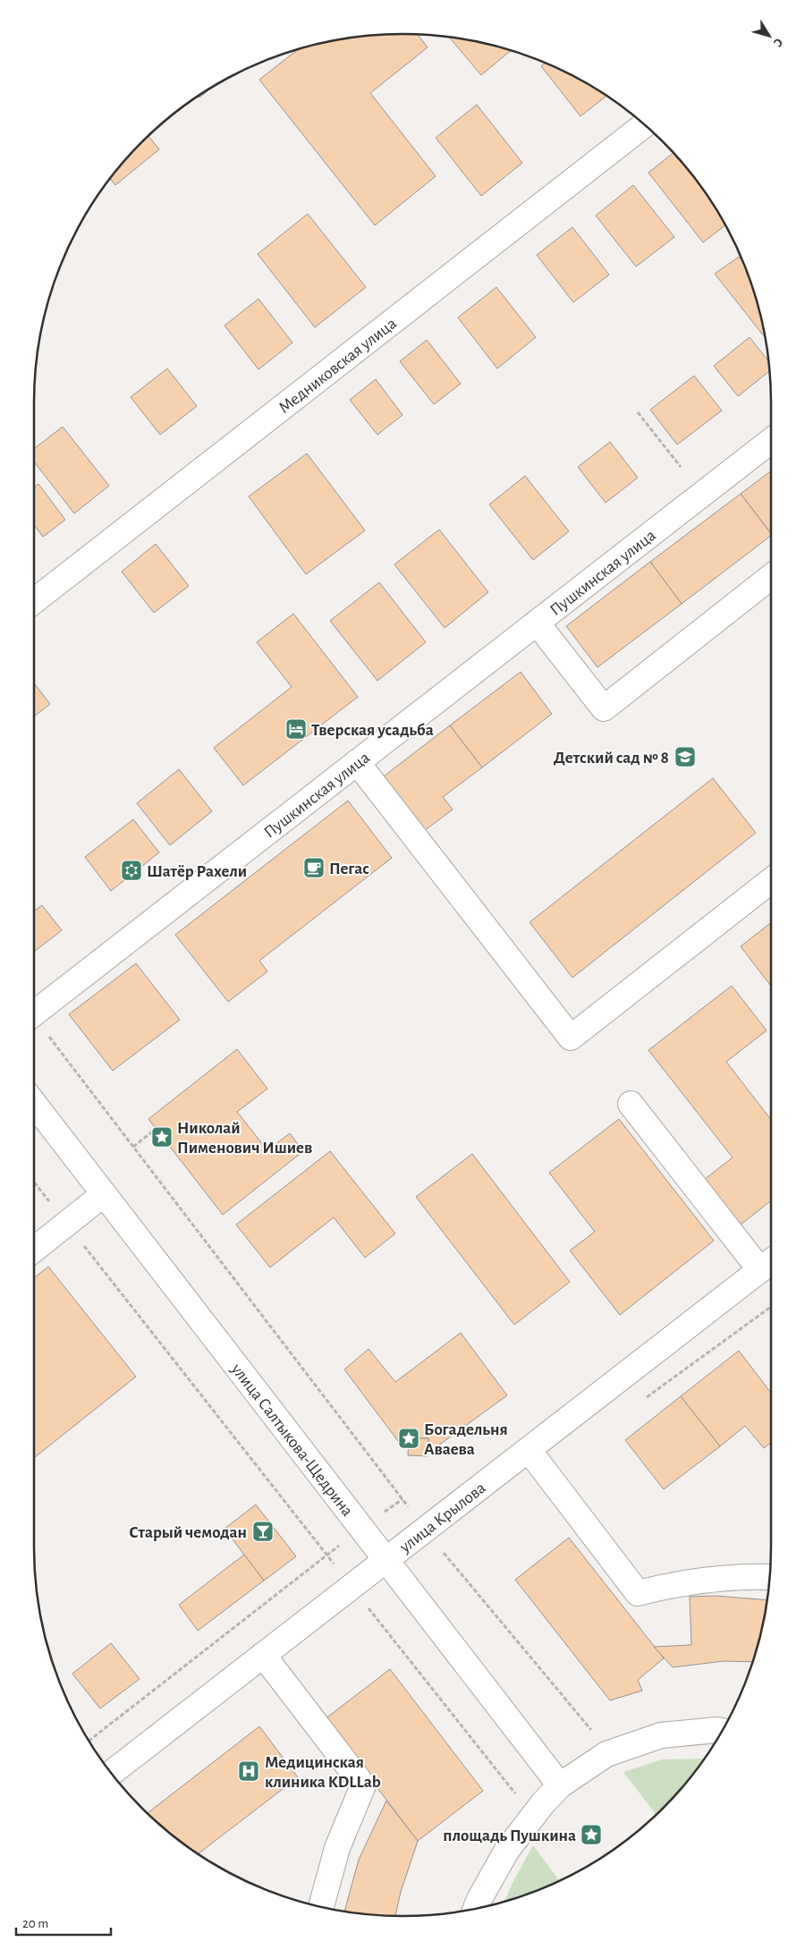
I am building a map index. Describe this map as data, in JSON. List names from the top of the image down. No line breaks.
{"streets":{"street":["Медниковская улица","Пушкинская улица","улица Салтыкова-Щедрина","улица Крылова"]},"crossings":[["улица Салтыкова-Щедрина","улица Крылова"]],"places":{"hotel":["Тверская усадьба"],"school or university":["Детский сад № 8"],"cafe":["Пегас"],"synagogue":["Шатёр Рахели"],"place":["Николай Пименович Ишиев","Богадельня Аваева","площадь Пушкина"],"bar":["Старый чемодан"],"hospital":["Медицинская клиника KDLLab"]},"scale_bar":"20 m","north":"bottom right"}
